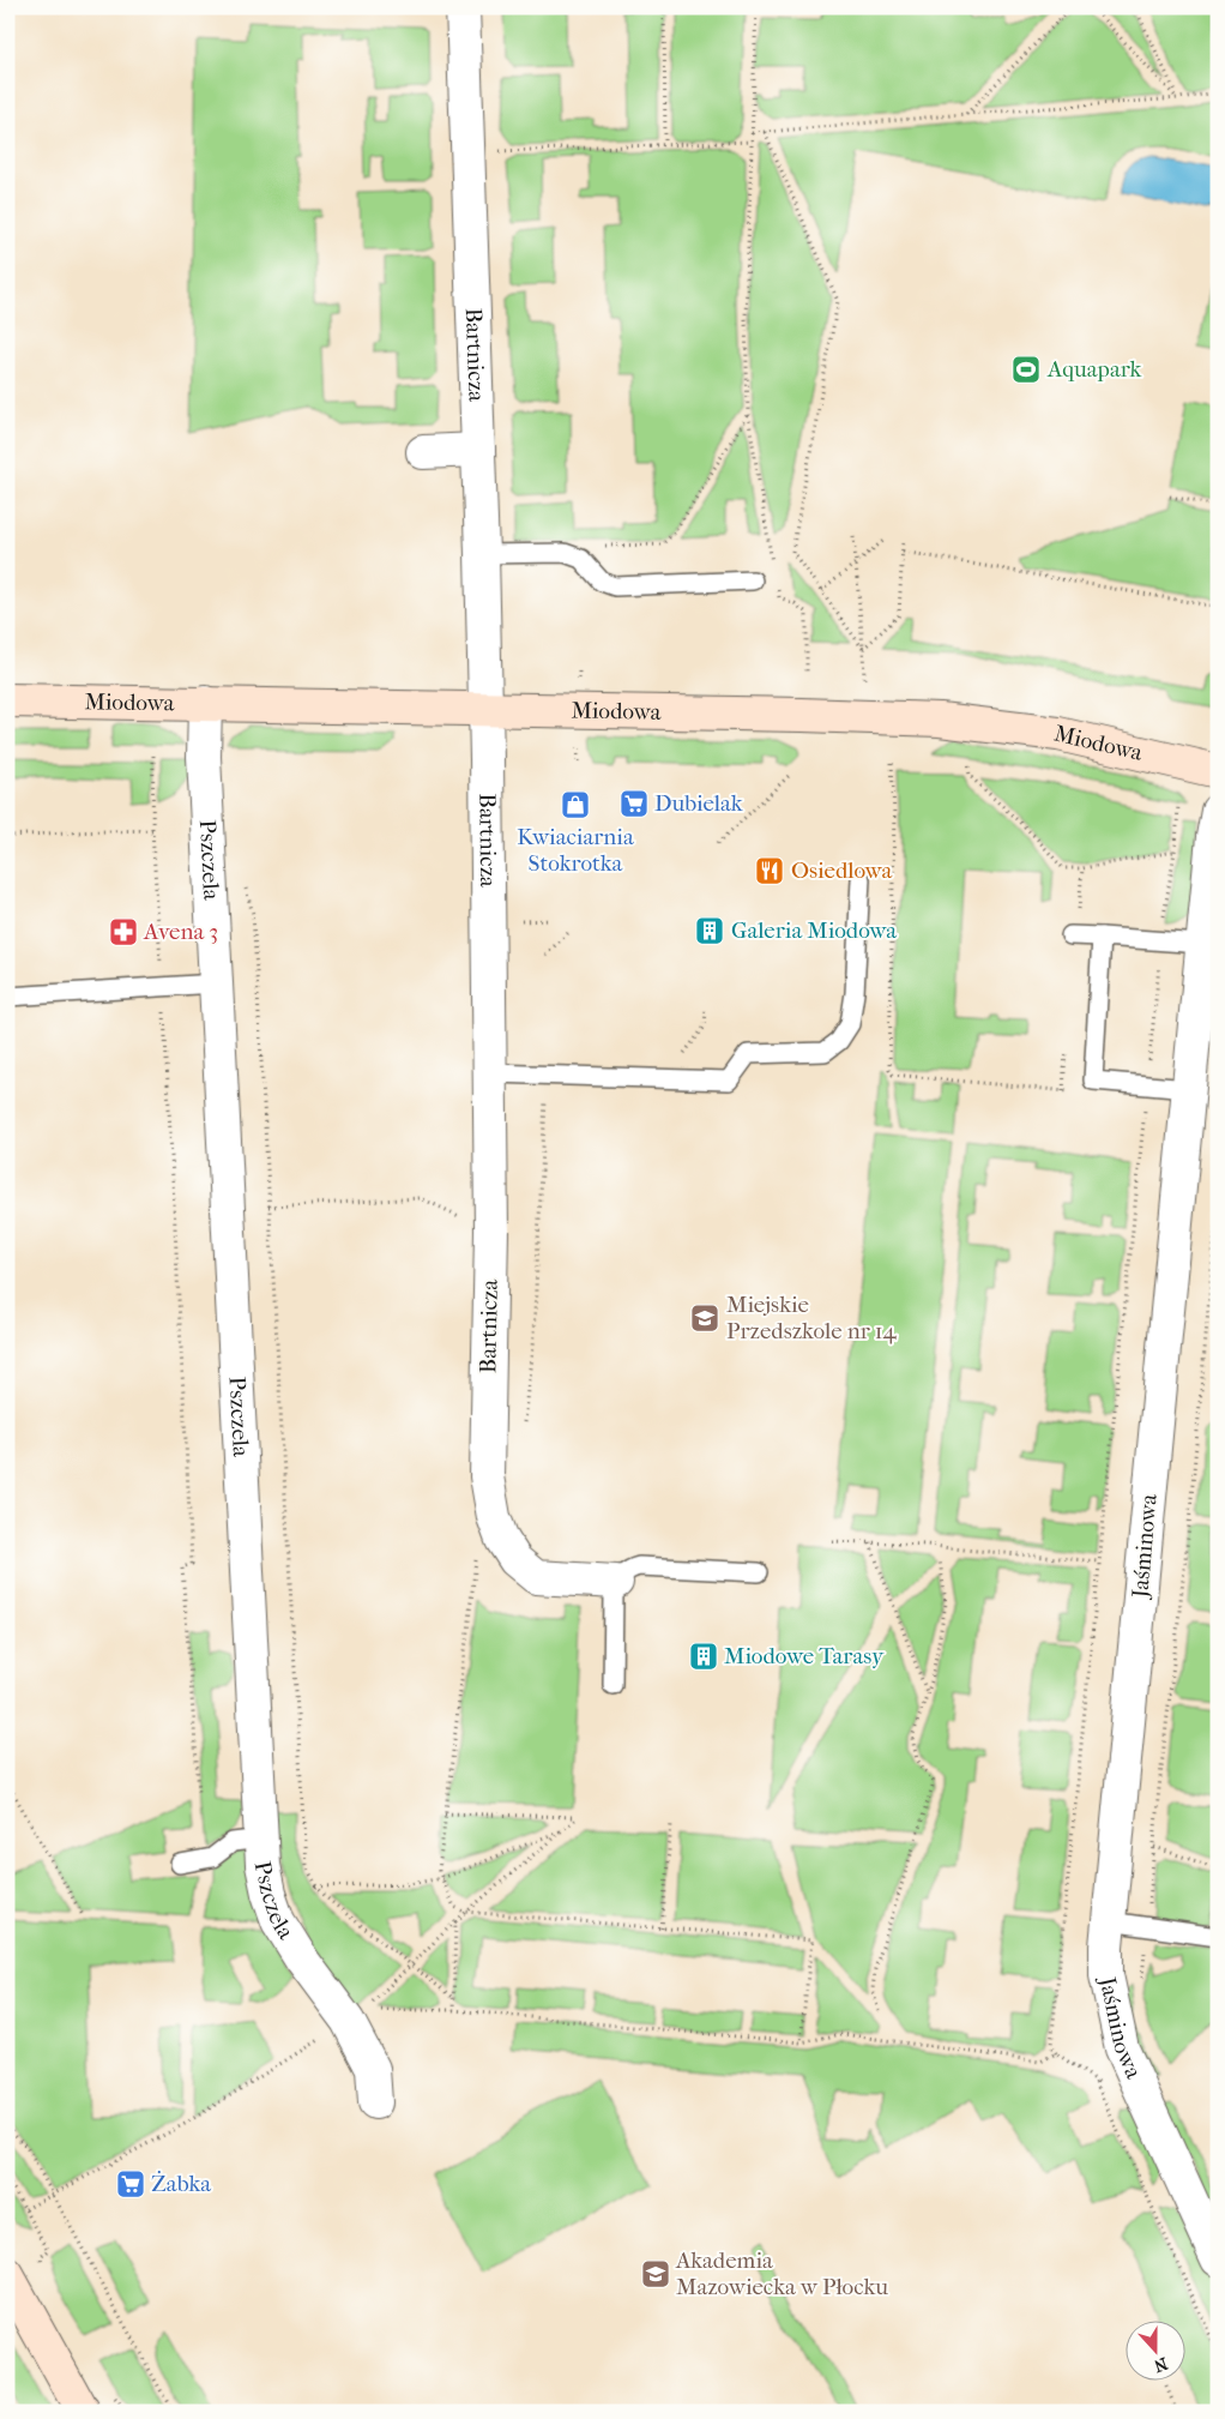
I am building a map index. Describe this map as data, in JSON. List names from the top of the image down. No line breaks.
{"streets":{"street":["Bartnicza","Miodowa","Pszczela","Jaśminowa"]},"crossings":[["Bartnicza","Miodowa"],["Miodowa","Pszczela"]],"places":{"sports":["Aquapark"],"supermarket":["Dubielak","Żabka"],"shop":["Kwiaciarnia Stokrotka"],"restaurant":["Osiedlowa"],"building":["Galeria Miodowa","Miodowe Tarasy"],"pharmacy":["Avena 3"],"school or university":["Miejskie Przedszkole nr 14","Akademia Mazowiecka w Płocku"]},"north":"bottom"}
